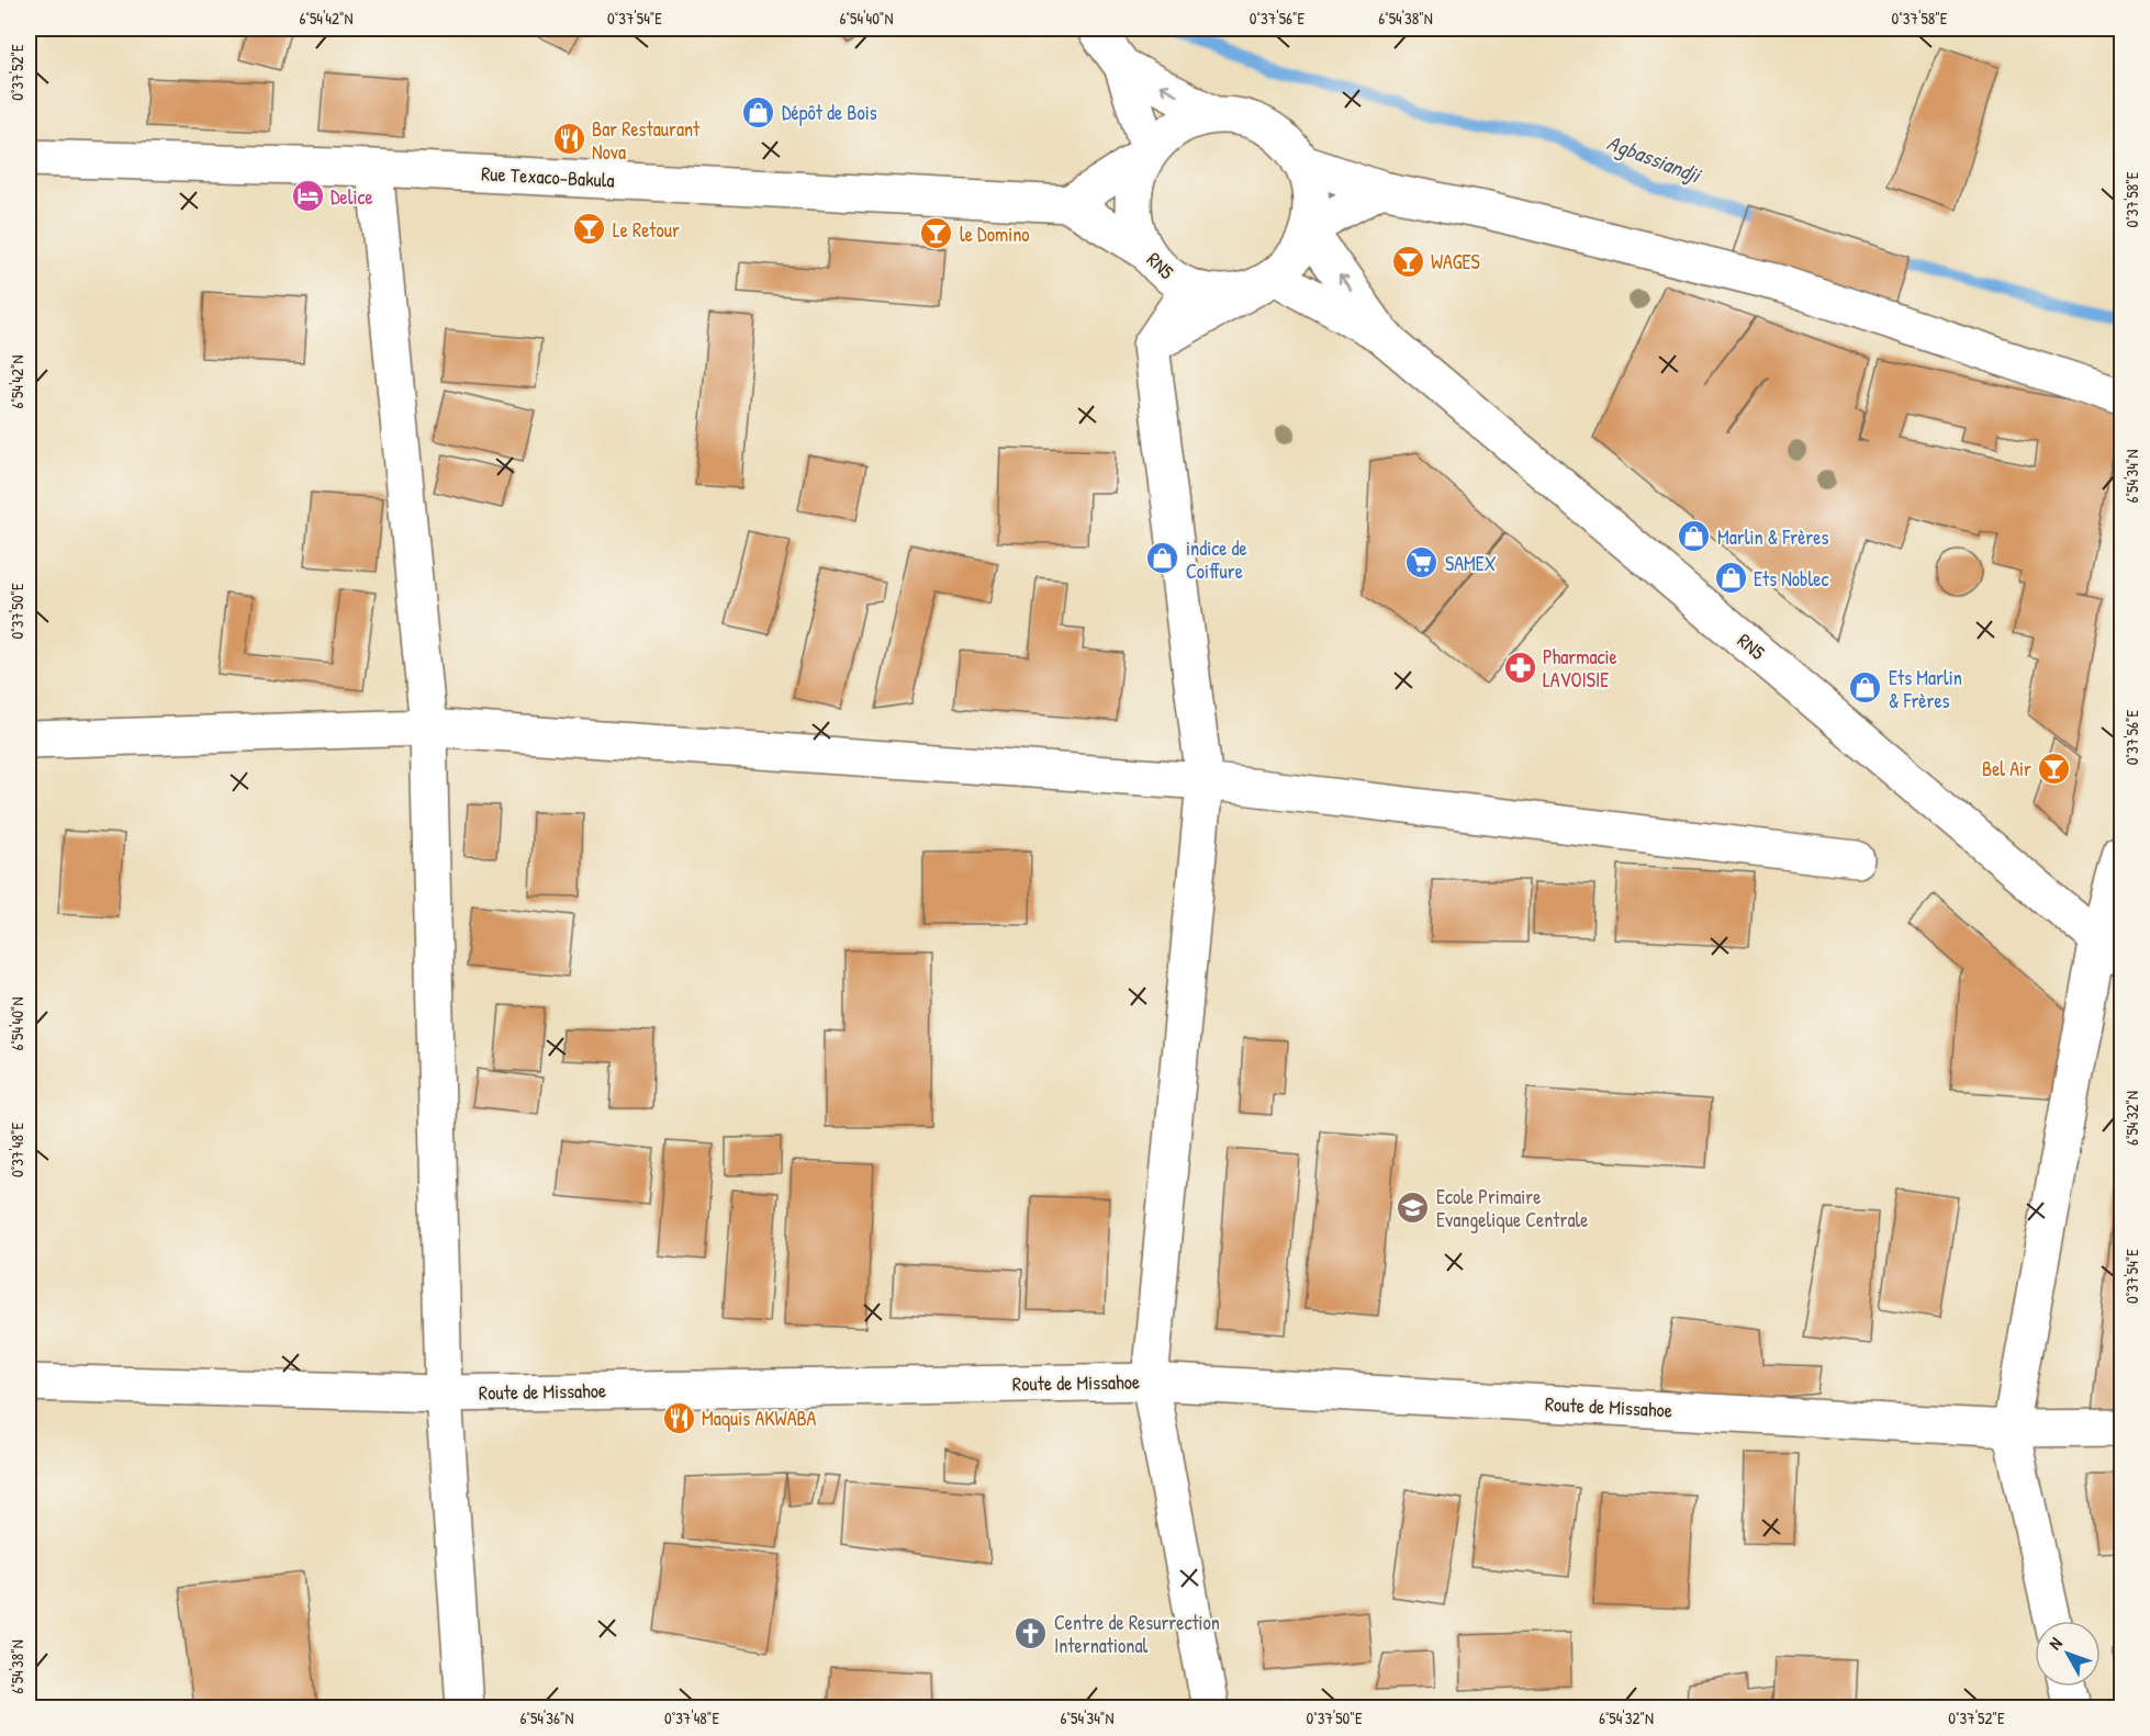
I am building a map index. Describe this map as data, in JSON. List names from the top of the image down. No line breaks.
{"streets":{"street":["Rue Texaco-Bakula","RN5","Route de Missahoe"]},"crossings":[["Rue Texaco-Bakula","RN5"]],"water":["Agbassiandji"],"places":{"shop":["Dépôt de Bois","Marlin & Frères","indice de Coiffure","Ets Noblec","Ets Marlin & Frères"],"restaurant":["Bar Restaurant Nova","Maquis AKWABA"],"hotel":["Delice"],"bar":["Le Retour","le Domino","WAGES","Bel Air"],"supermarket":["SAMEX"],"pharmacy":["Pharmacie LAVOISIE"],"school or university":["Ecole Primaire Evangelique Centrale"],"church":["Centre de Resurrection International"]},"north":"top left","coordinates":["6°54'42\"N","0°37'54\"E","6°54'40\"N","0°37'56\"E","6°54'38\"N","0°37'58\"E","0°37'52\"E","6°54'34\"N","0°37'50\"E","6°54'32\"N","0°37'48\"E","6°54'36\"N"]}
